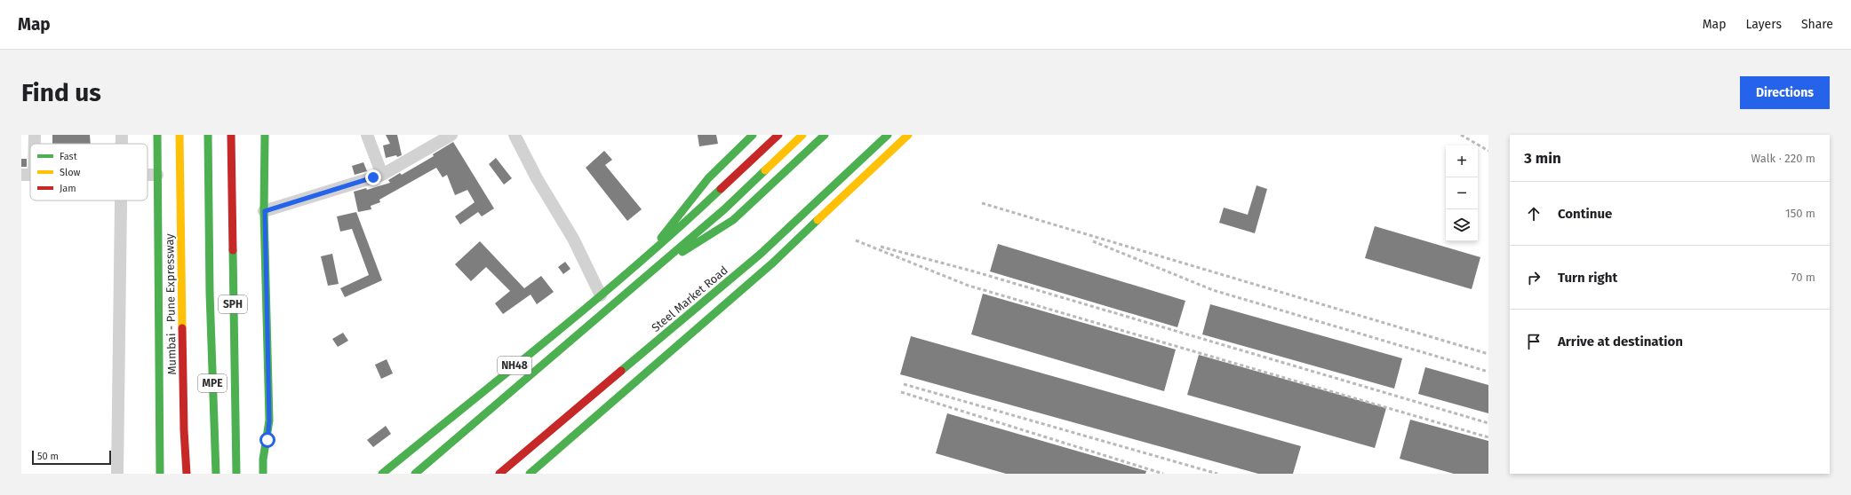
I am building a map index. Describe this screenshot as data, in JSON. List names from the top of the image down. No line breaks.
{"streets":{"main road":["Steel Market Road","Mumbai - Pune Expressway","SPH","NH48","MPE"]},"legend":["Fast","Slow","Jam"],"scale_bar":"50 m","page":{"header":"Map","nav":["Map","Layers","Share"],"buttons":"Directions","title":"Find us","heading":["3 min","Walk · 220 m"],"map_buttons":["+","−"],"list":[["Continue","150 m"],["Turn right","70 m"],"Arrive at destination"],"scale":"50 m"}}
